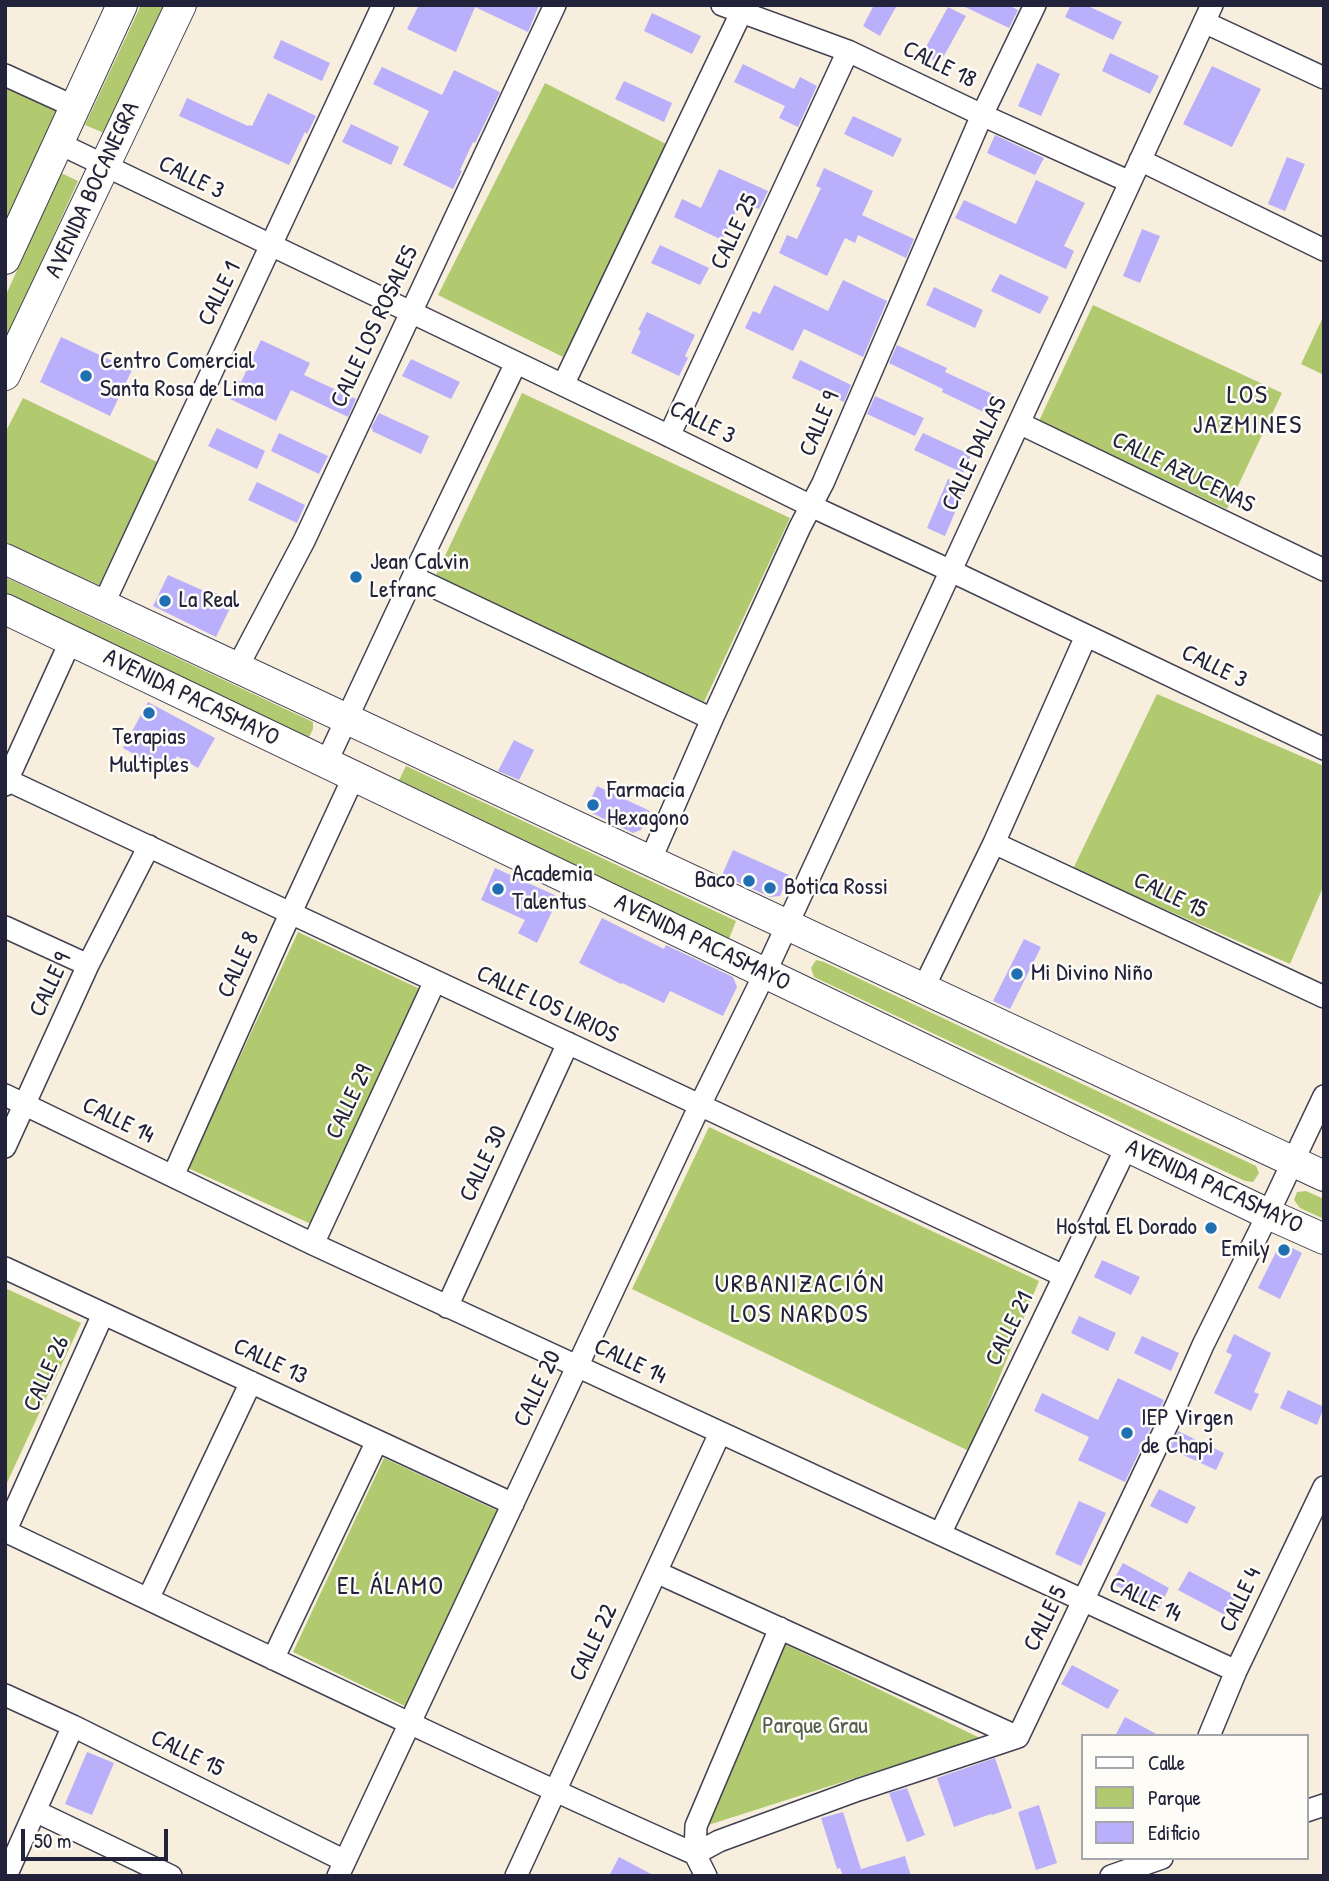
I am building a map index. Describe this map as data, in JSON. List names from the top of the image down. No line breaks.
{"streets":{"main road":["AVENIDA BOCANEGRA","AVENIDA PACASMAYO"],"street":["CALLE 18","CALLE 3","CALLE 25","CALLE 1","CALLE LOS ROSALES","CALLE 9","CALLE DALLAS","CALLE AZUCENAS","CALLE 15","CALLE 8","CALLE LOS LIRIOS","CALLE 29","CALLE 14","CALLE 30","CALLE 21","CALLE 13","CALLE 26","CALLE 20","CALLE 4","CALLE 5","CALLE 22"]},"crossings":[["CALLE 18","CALLE 25"],["CALLE 18","CALLE 9"],["CALLE 18","CALLE DALLAS"],["CALLE 3","AVENIDA BOCANEGRA"],["CALLE 3","CALLE 25"],["CALLE 3","CALLE 1"],["CALLE 3","CALLE LOS ROSALES"],["CALLE 3","CALLE 9"],["CALLE 3","CALLE DALLAS"],["CALLE 1","AVENIDA PACASMAYO"],["CALLE LOS ROSALES","AVENIDA PACASMAYO"],["CALLE 9","AVENIDA PACASMAYO"],["CALLE 9","CALLE LOS LIRIOS"],["CALLE 9","CALLE 14"],["CALLE DALLAS","CALLE AZUCENAS"],["CALLE DALLAS","AVENIDA PACASMAYO"],["CALLE DALLAS","CALLE 20"],["AVENIDA PACASMAYO","CALLE 8"],["AVENIDA PACASMAYO","CALLE 21"],["AVENIDA PACASMAYO","CALLE 20"],["AVENIDA PACASMAYO","CALLE 5"],["CALLE 15","CALLE 20"],["CALLE 8","CALLE LOS LIRIOS"],["CALLE 8","CALLE 14"],["CALLE LOS LIRIOS","CALLE 29"],["CALLE LOS LIRIOS","CALLE 30"],["CALLE LOS LIRIOS","CALLE 21"],["CALLE LOS LIRIOS","CALLE 20"],["CALLE 29","CALLE 14"],["CALLE 14","CALLE 30"],["CALLE 14","CALLE 21"],["CALLE 14","CALLE 20"],["CALLE 14","CALLE 4"],["CALLE 14","CALLE 5"],["CALLE 14","CALLE 22"],["CALLE 13","CALLE 26"],["CALLE 13","CALLE 20"]],"districts":["LOS JAZMINES","URBANIZACIÓN LOS NARDOS","EL ÁLAMO"],"parks":["Parque Grau"],"places":["Centro Comercial Santa Rosa de Lima","Jean Calvin Lefranc","La Real","Terapias Multiples","Farmacia Hexagono","Baco","Botica Rossi","Academia Talentus","Mi Divino Niño","Hostal El Dorado","Emily","IEP Virgen de Chapi"],"legend":["Calle","Parque","Edificio"],"scale_bar":"50 m"}
